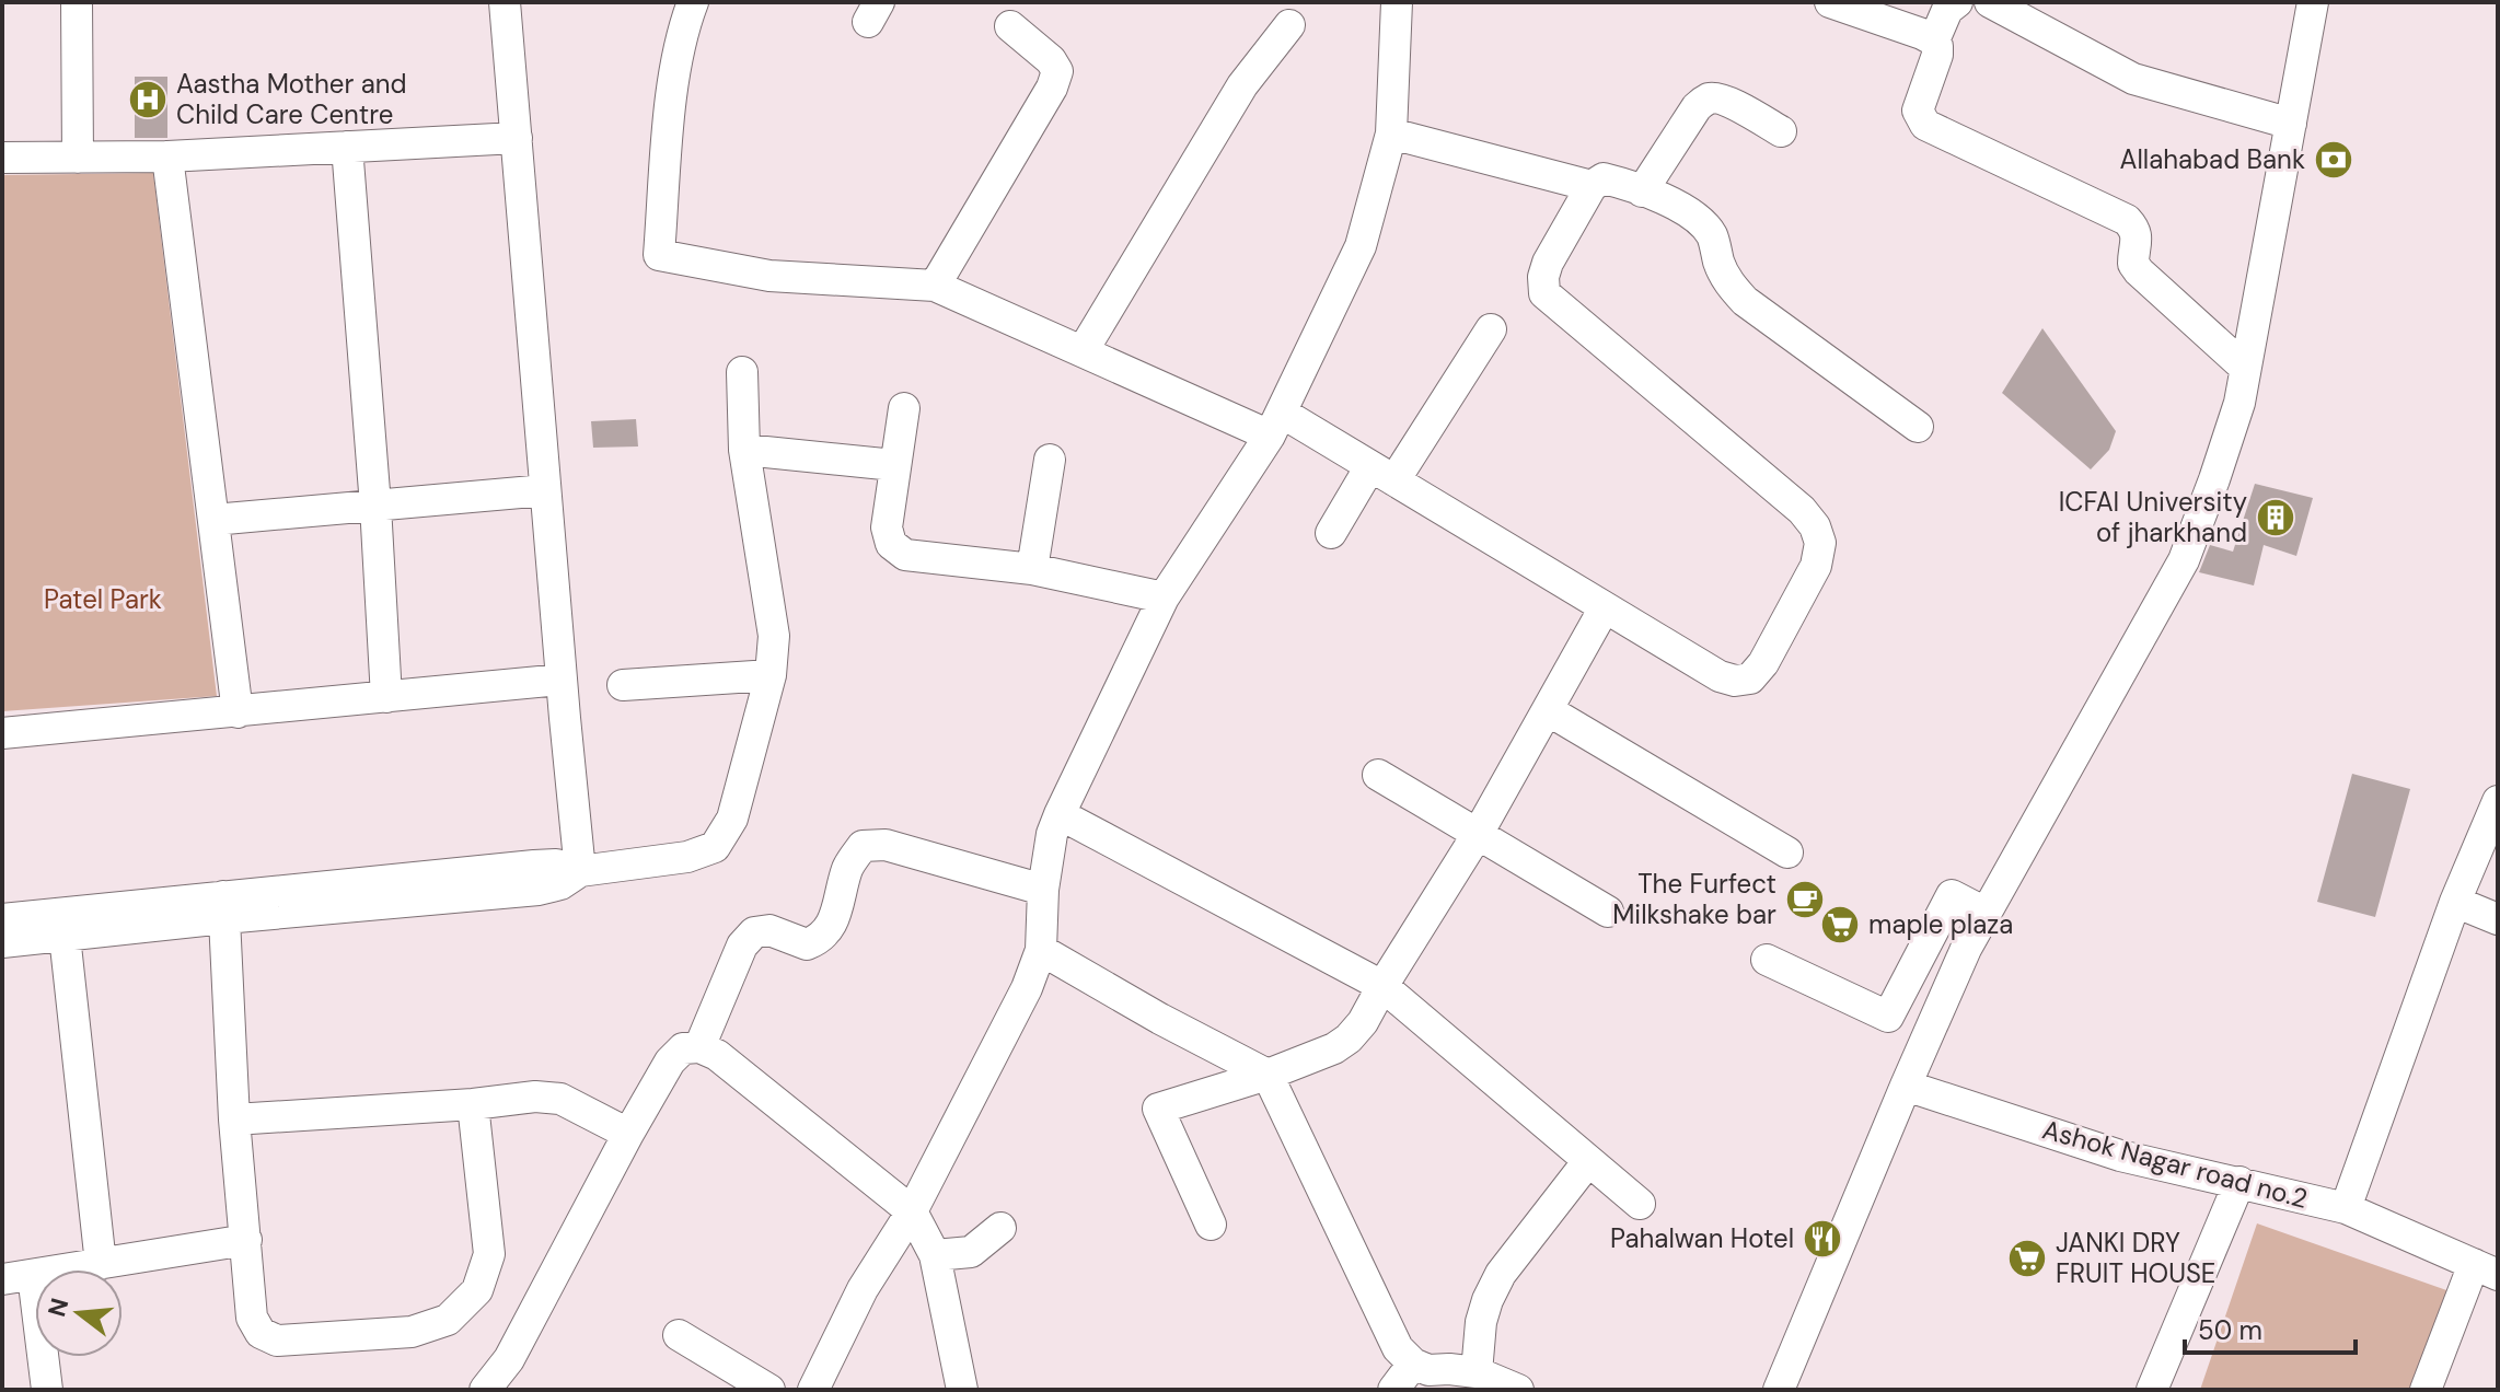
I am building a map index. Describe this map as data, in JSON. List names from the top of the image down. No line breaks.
{"streets":{"street":["Ashok Nagar road no.2"]},"parks":["Patel Park"],"places":{"hospital":["Aastha Mother and Child Care Centre"],"bank":["Allahabad Bank"],"building":["ICFAI University of jharkhand"],"cafe":["The Furfect Milkshake bar"],"supermarket":["maple plaza","JANKI DRY FRUIT HOUSE"],"restaurant":["Pahalwan Hotel"]},"scale_bar":"50 m","north":"left"}
